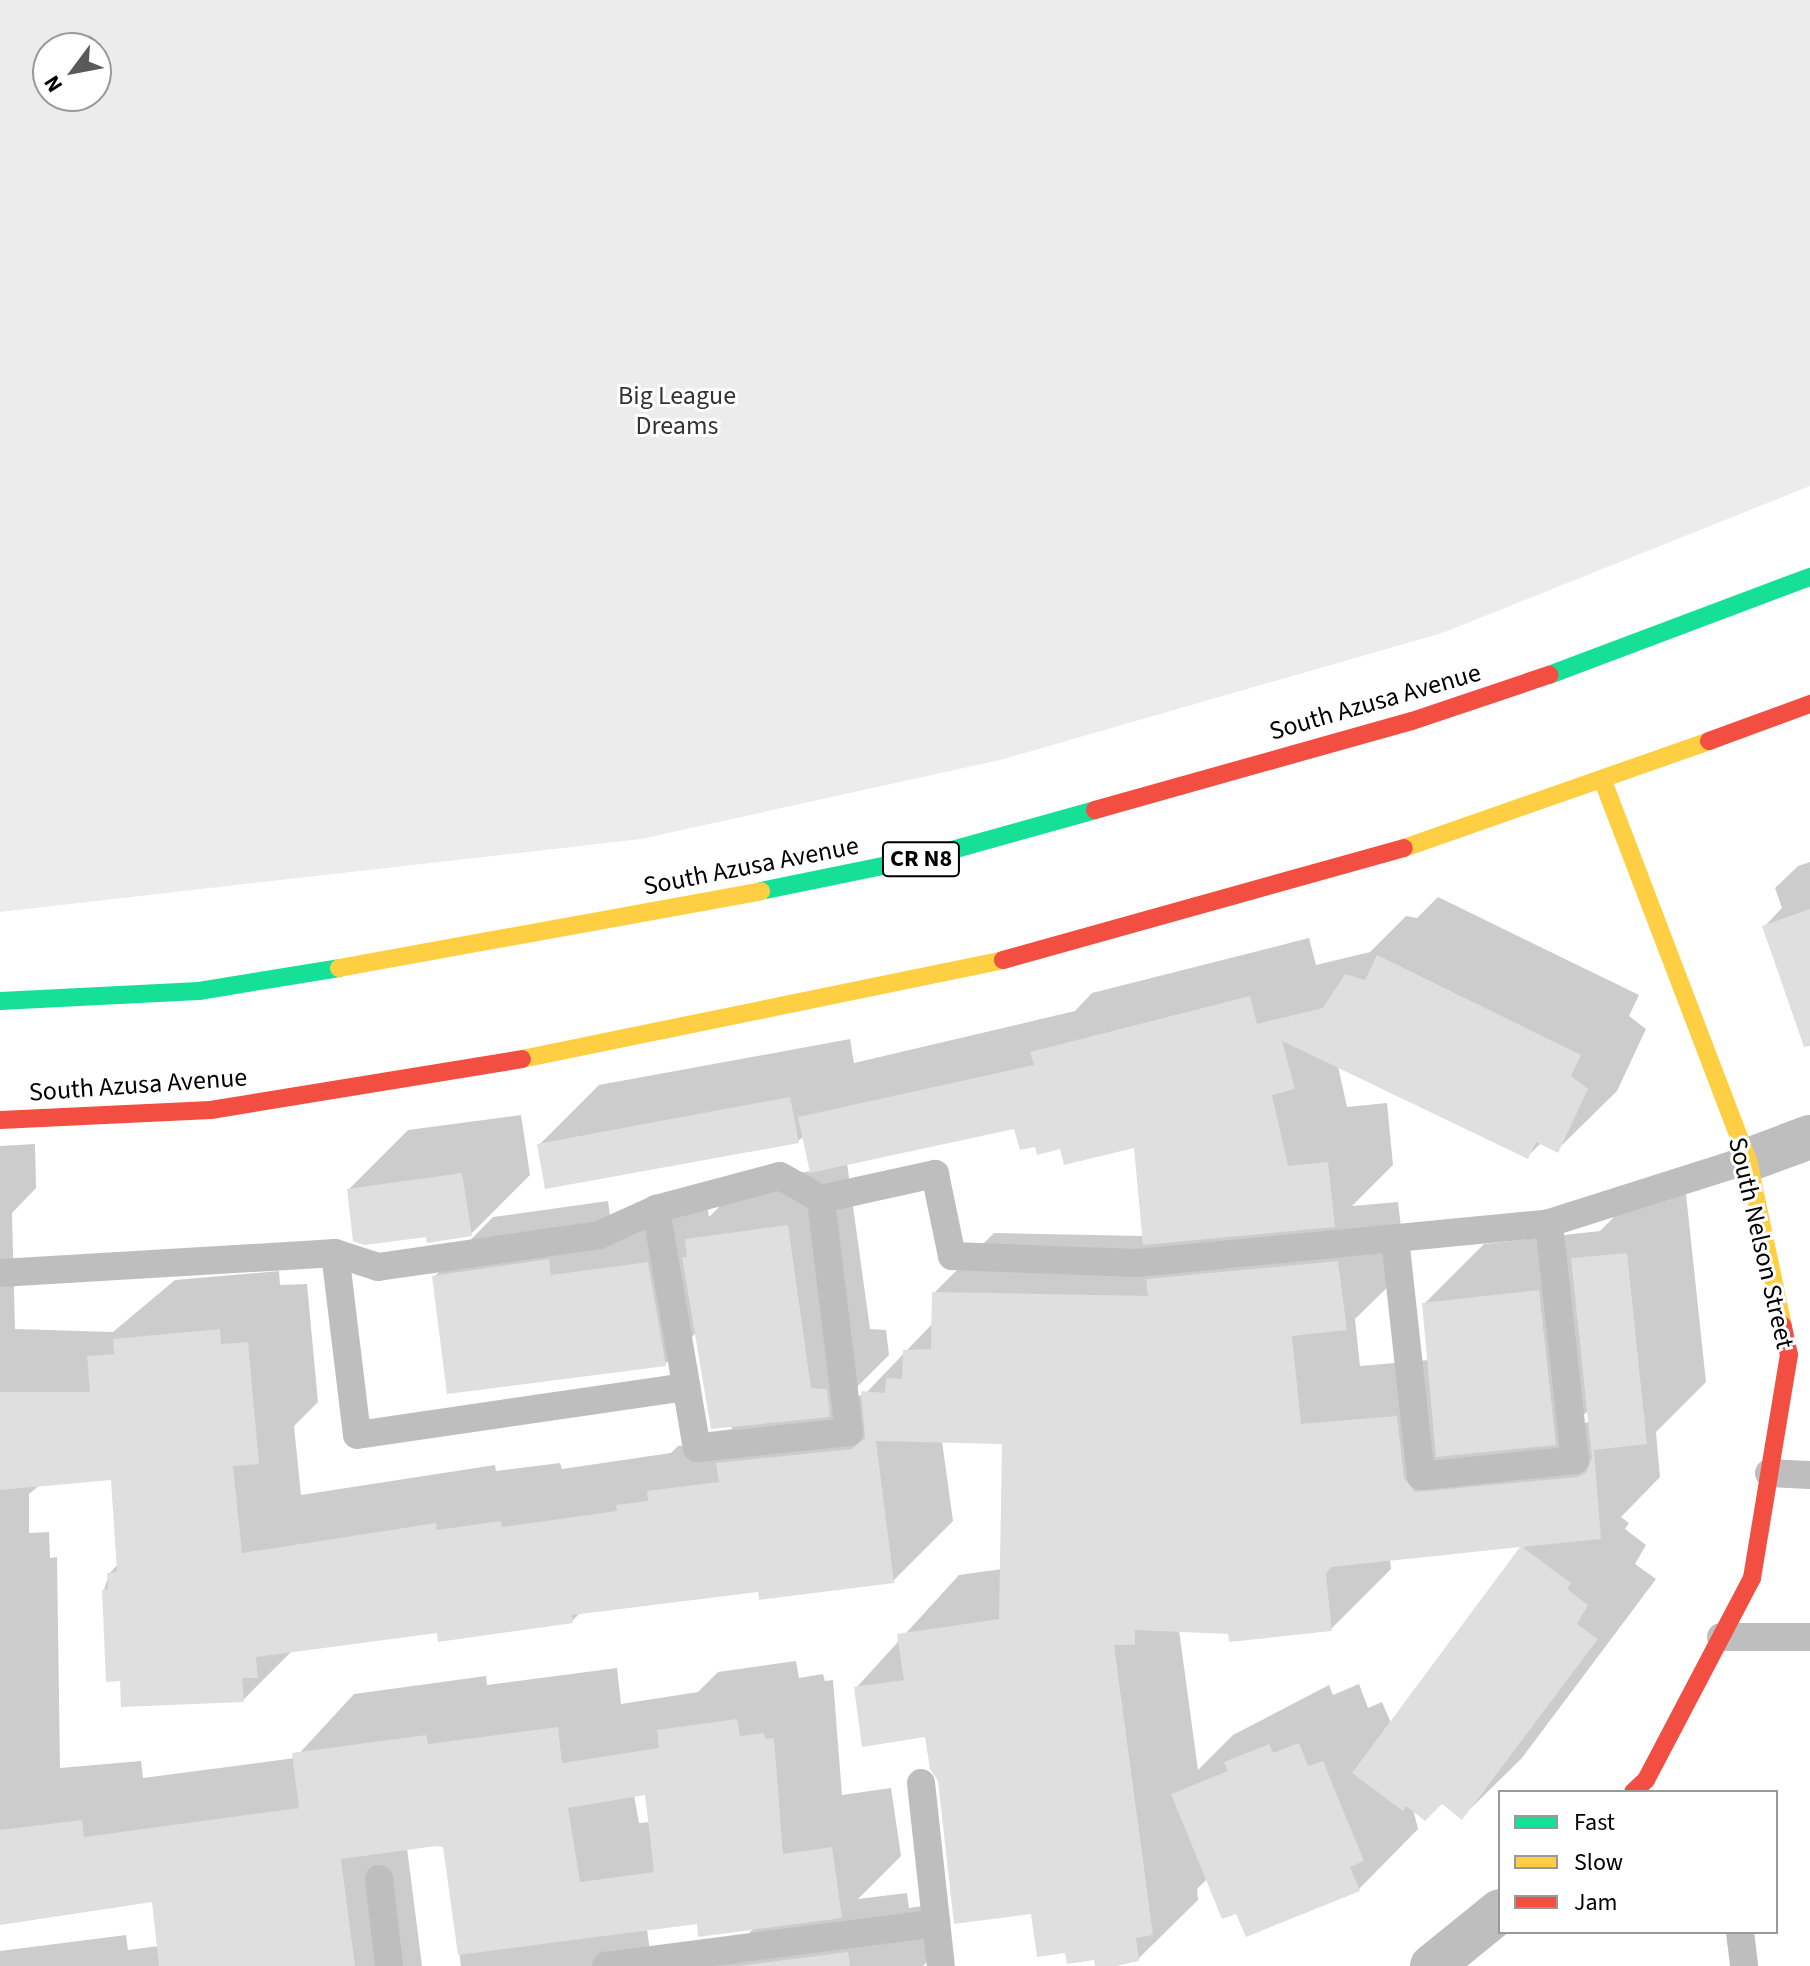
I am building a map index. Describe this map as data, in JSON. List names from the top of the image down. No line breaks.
{"streets":{"main road":["South Azusa Avenue","CR N8","South Nelson Street"]},"crossings":[["South Azusa Avenue","South Nelson Street"]],"parks":["Big League Dreams"],"legend":["Fast","Slow","Jam"],"north":"bottom left"}
